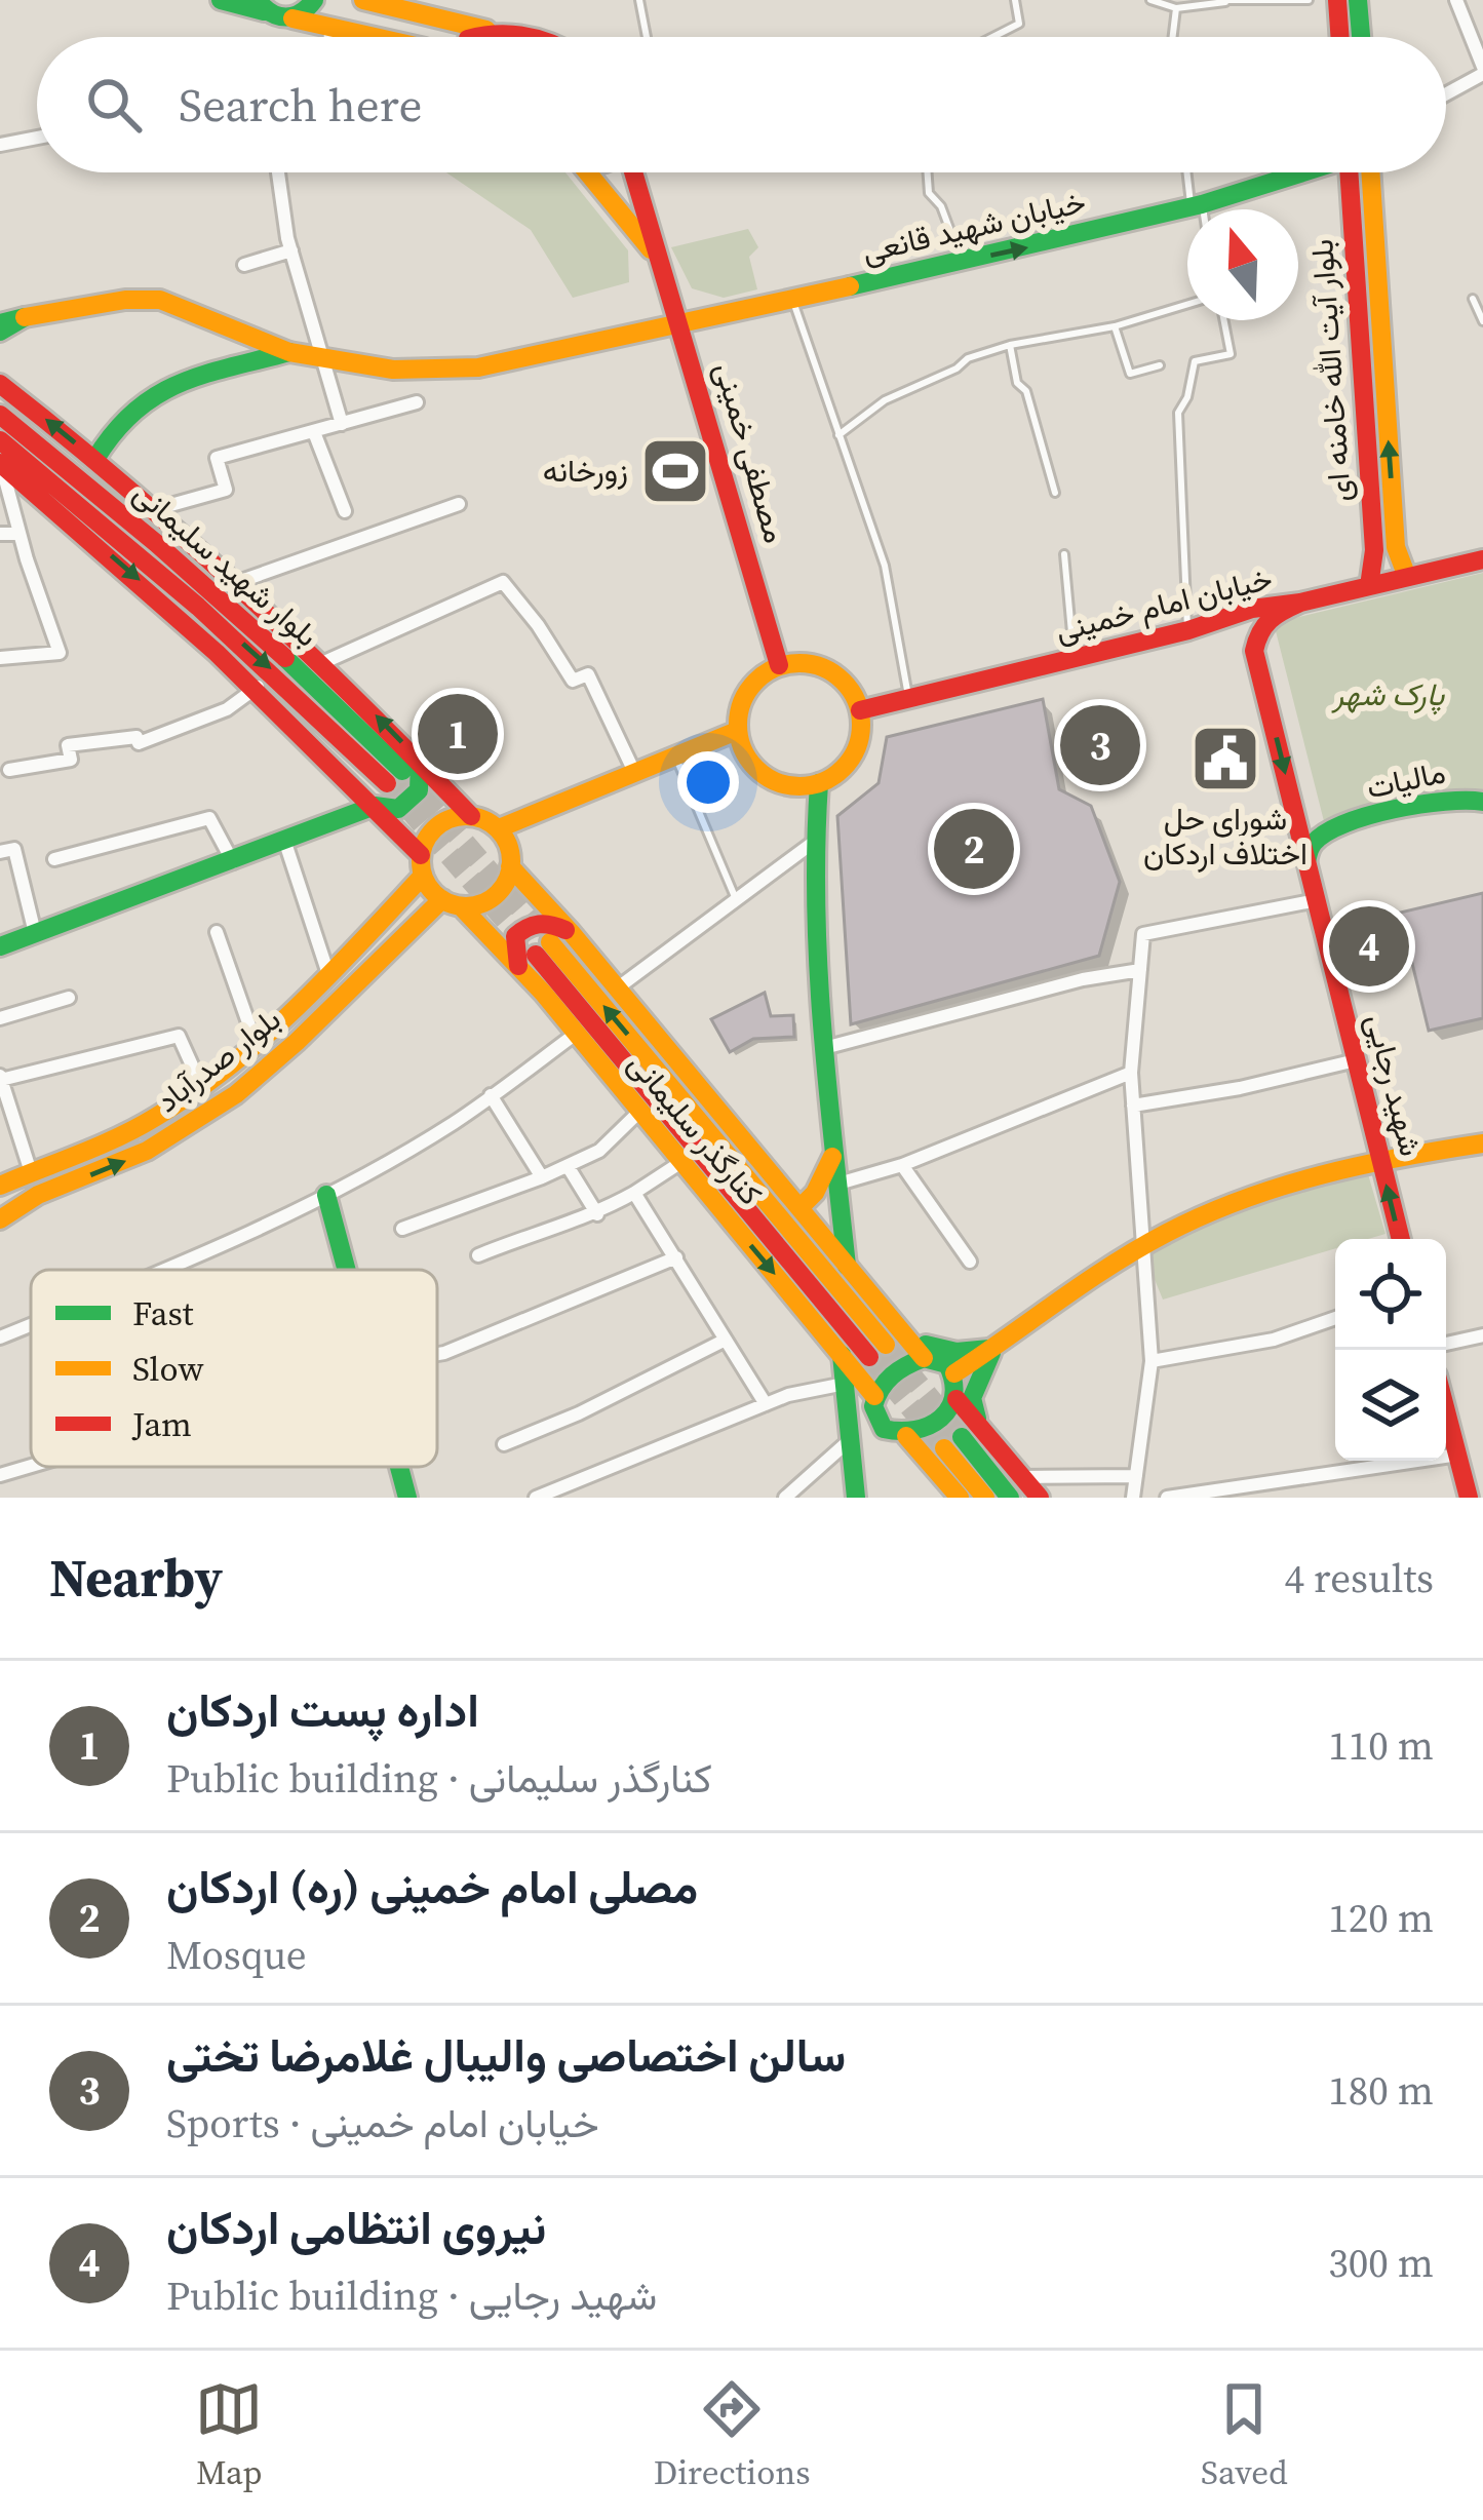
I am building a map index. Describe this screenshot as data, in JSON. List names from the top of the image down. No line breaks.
{"streets":{"main road":["خیابان شهید قانعی","بلوار آیت الله خامنه ای","مصطفی خمینی","بلوار شهید سلیمانی","خیابان امام خمینی","مالیات","بلوار صدرآباد","شهید رجایی","کنارگذر سلیمانی"]},"crossings":[["خیابان شهید قانعی","مصطفی خمینی"],["بلوار آیت الله خامنه ای","خیابان امام خمینی"],["مصطفی خمینی","خیابان امام خمینی"],["بلوار صدرآباد","کنارگذر سلیمانی"]],"parks":["پارک شهر"],"places":{"sports":["زورخانه"],"public building":["شورای حل اختلاف اردکان"]},"legend":["Fast","Slow","Jam"],"north":"top","page":{"search":"Search here","pins":["1","3","2","4"],"heading":["Nearby","4 results"],"list":[{"mark":"1","name":"اداره پست اردکان","note":"Public building · کنارگذر سلیمانی","value":"110 m"},{"mark":"2","name":"مصلی امام خمینی (ره) اردکان","note":"Mosque","value":"120 m"},{"mark":"3","name":"سالن اختصاصی والیبال غلامرضا تختی","note":"Sports · خیابان امام خمینی","value":"180 m"},{"mark":"4","name":"نیروی انتظامی اردکان","note":"Public building · شهید رجایی","value":"300 m"}],"nav":["Map","Directions","Saved"]}}
